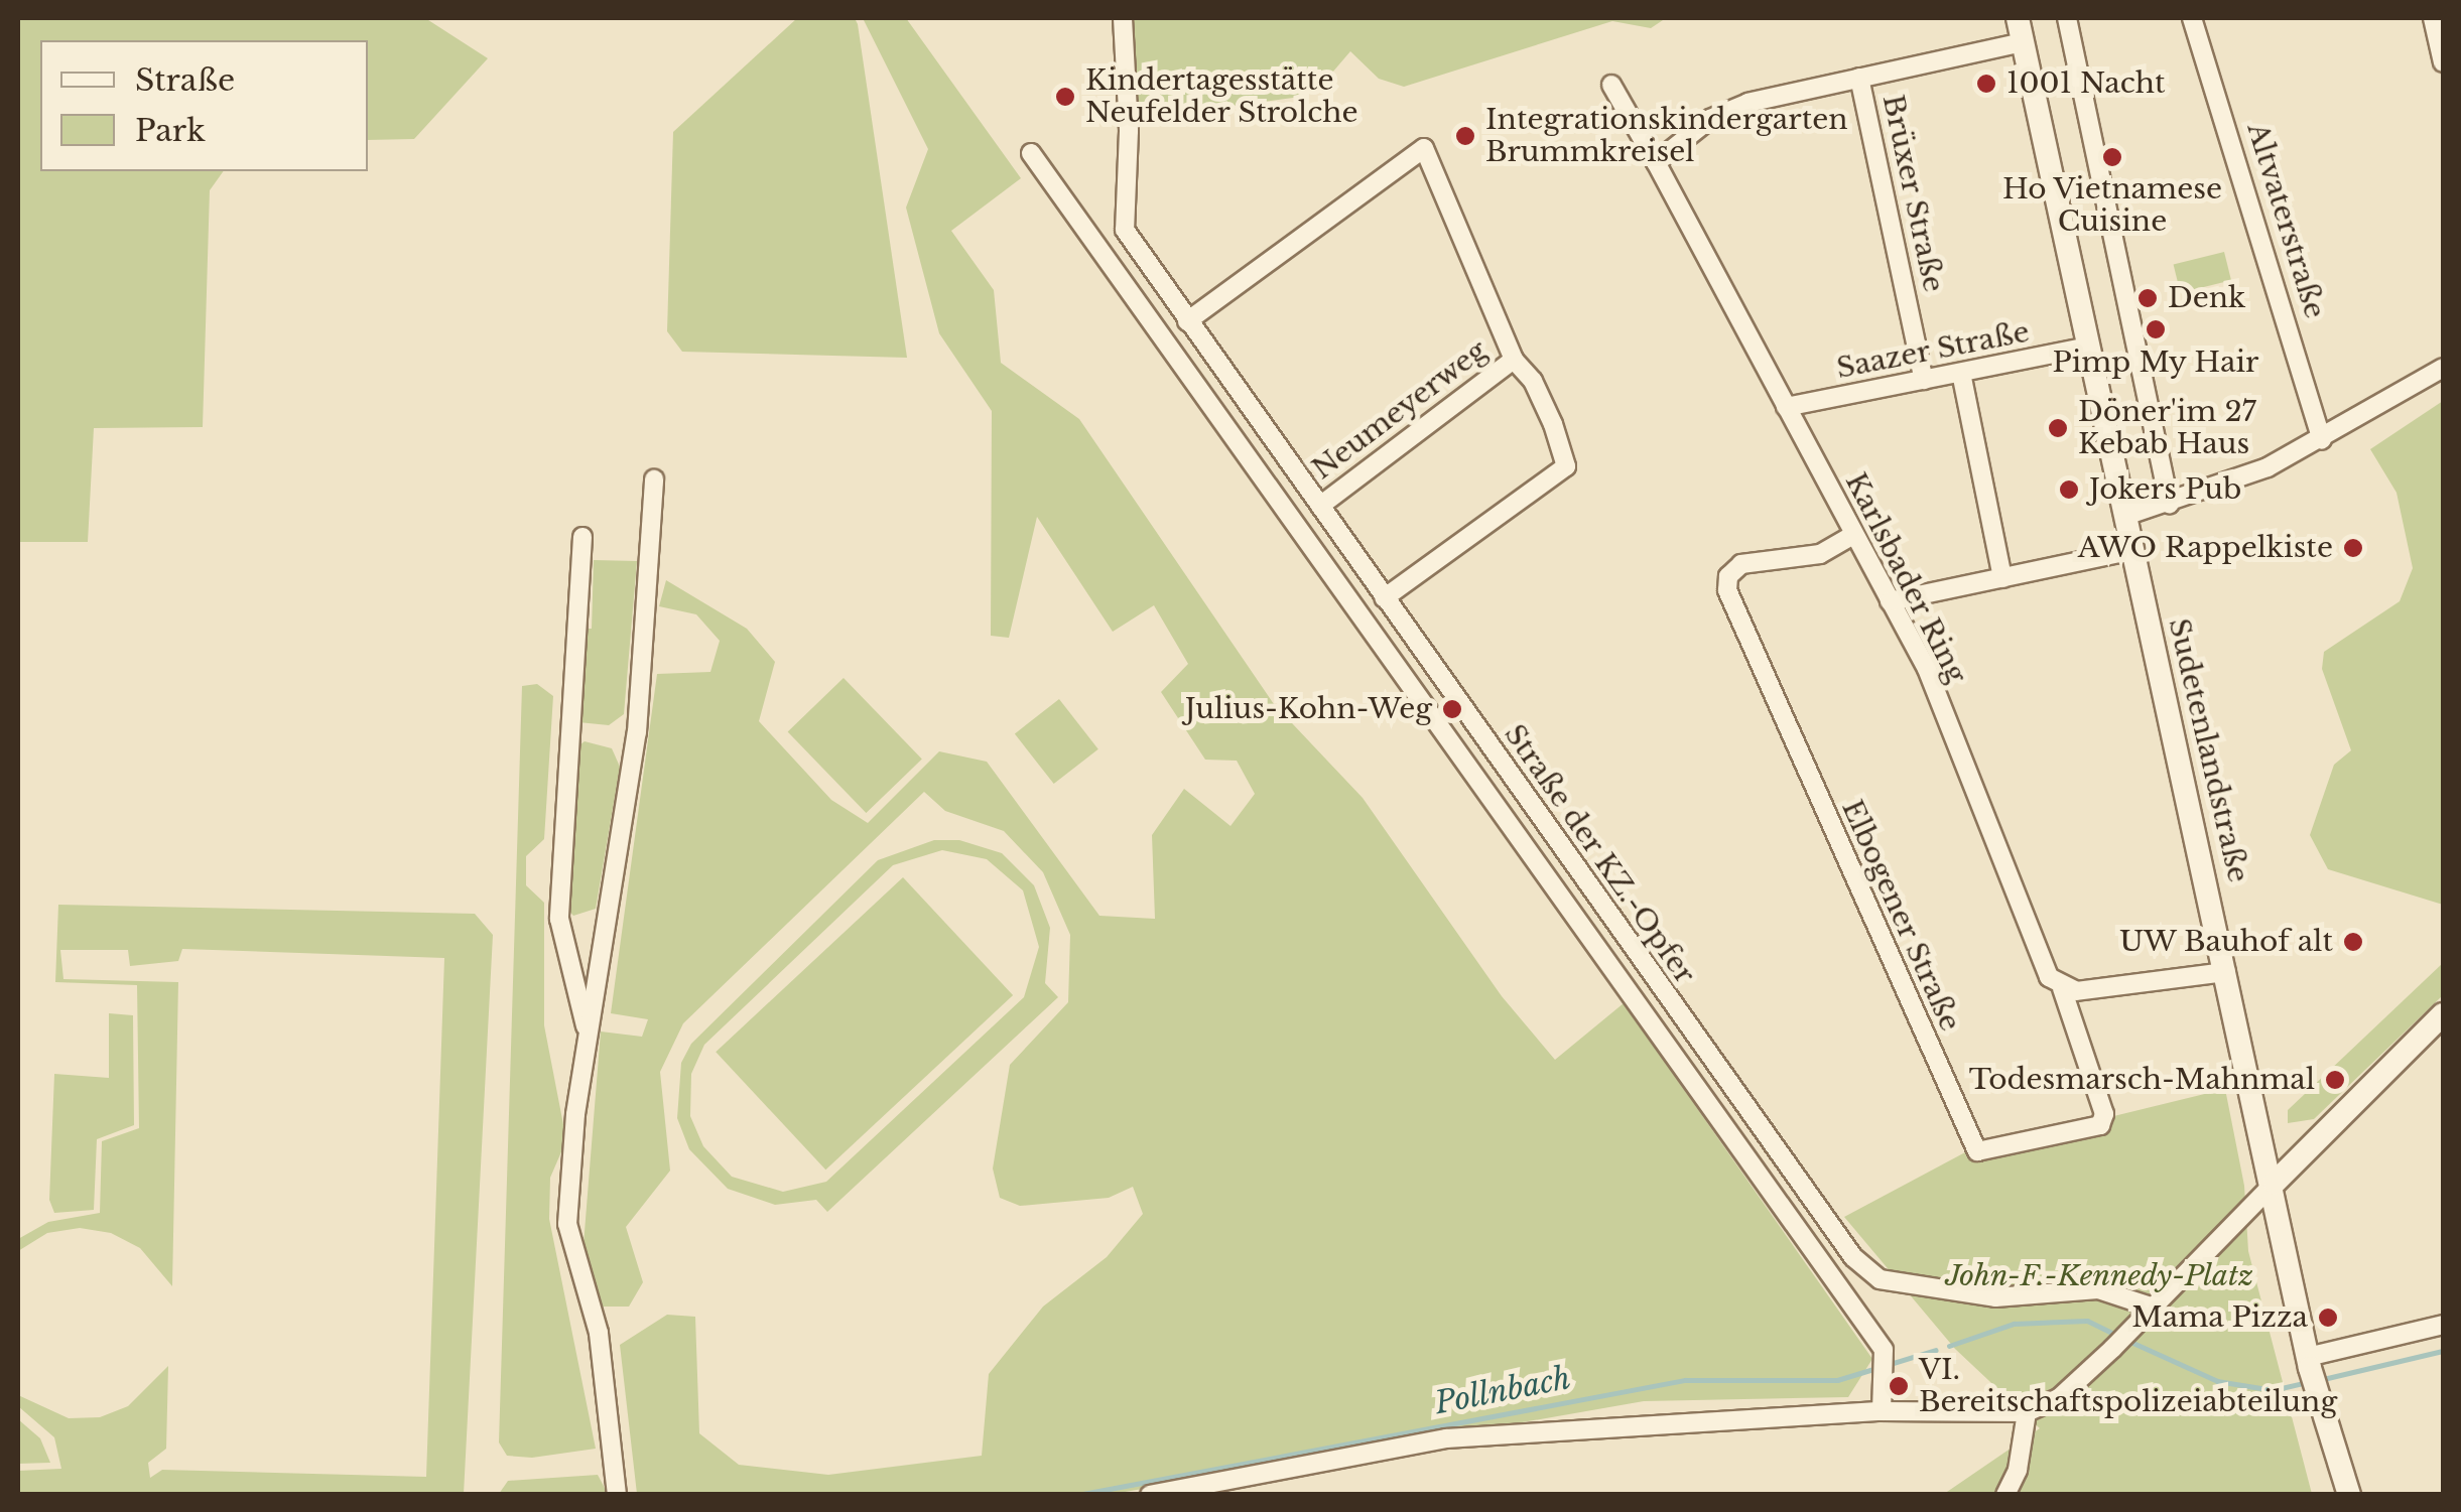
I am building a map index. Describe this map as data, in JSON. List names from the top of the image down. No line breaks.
{"streets":{"street":["Brüxer Straße","Altvaterstraße","Saazer Straße","Neumeyerweg","Karlsbader Ring","Sudetenlandstraße","Straße der KZ.-Opfer","Elbogener Straße"]},"crossings":[["Brüxer Straße","Saazer Straße"],["Saazer Straße","Karlsbader Ring"],["Saazer Straße","Sudetenlandstraße"],["Neumeyerweg","Straße der KZ.-Opfer"],["Karlsbader Ring","Elbogener Straße"]],"water":["Pollnbach"],"parks":["John-F.-Kennedy-Platz"],"places":["1001 Nacht","Kindertagesstätte Neufelder Strolche","Integrationskindergarten Brummkreisel","Ho Vietnamese Cuisine","Denk","Pimp My Hair","Döner'im 27 Kebab Haus","Jokers Pub","AWO Rappelkiste","Julius-Kohn-Weg","UW Bauhof alt","Todesmarsch-Mahnmal","Mama Pizza","VI. Bereitschaftspolizeiabteilung"],"legend":["Straße","Park"]}
